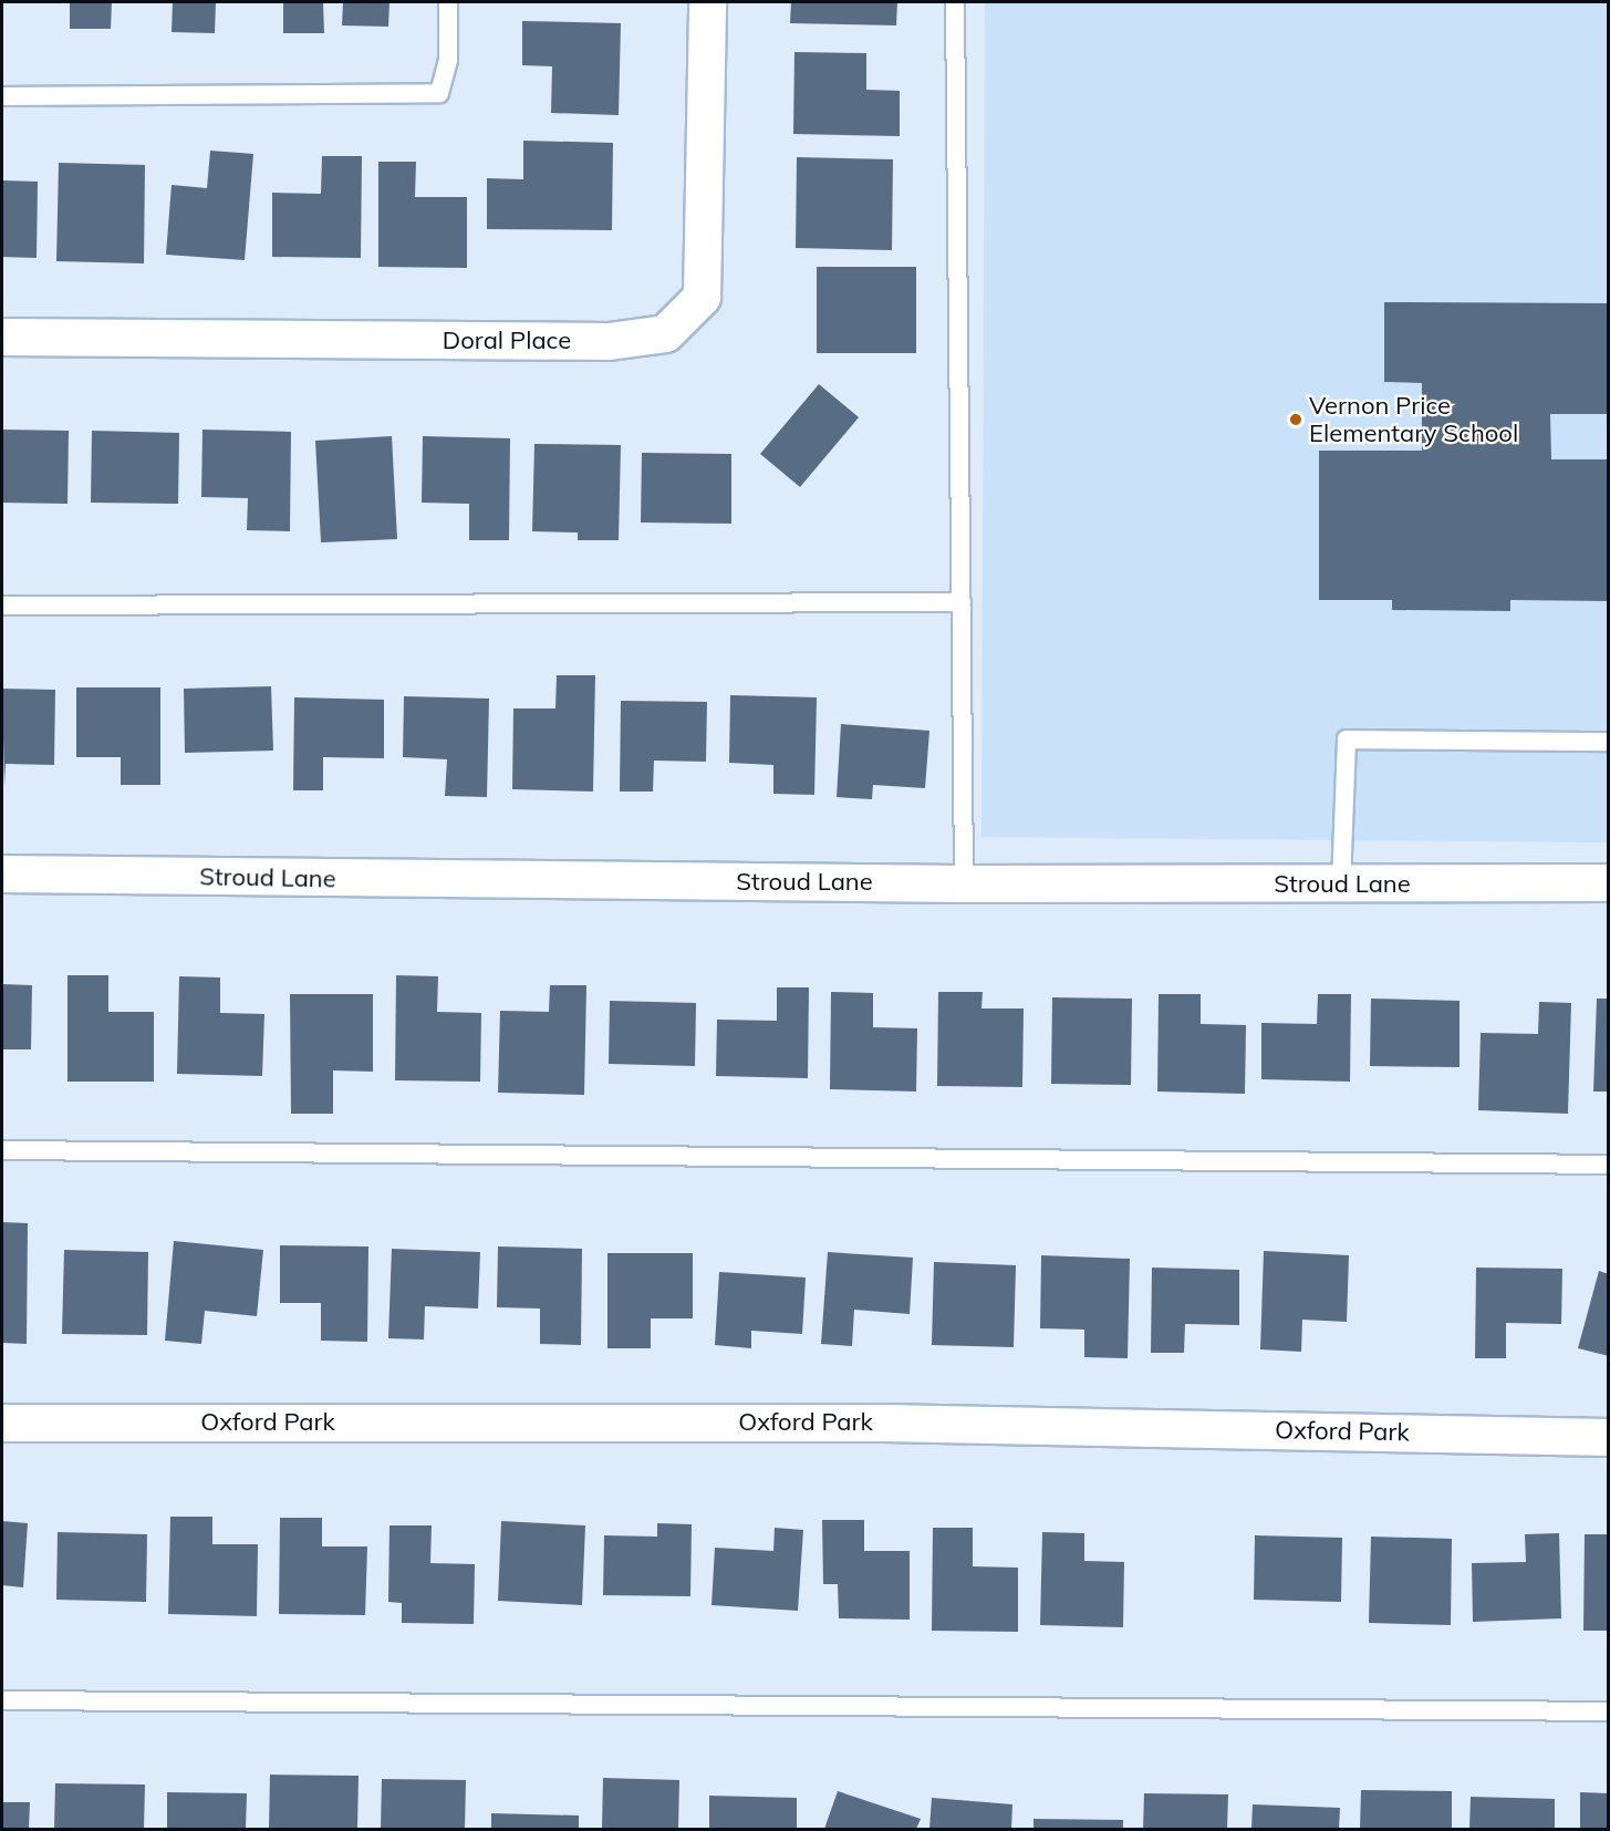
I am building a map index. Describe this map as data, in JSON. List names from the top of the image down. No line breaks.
{"streets":{"street":["Doral Place","Stroud Lane","Oxford Park"]},"places":["Vernon Price Elementary School"]}
